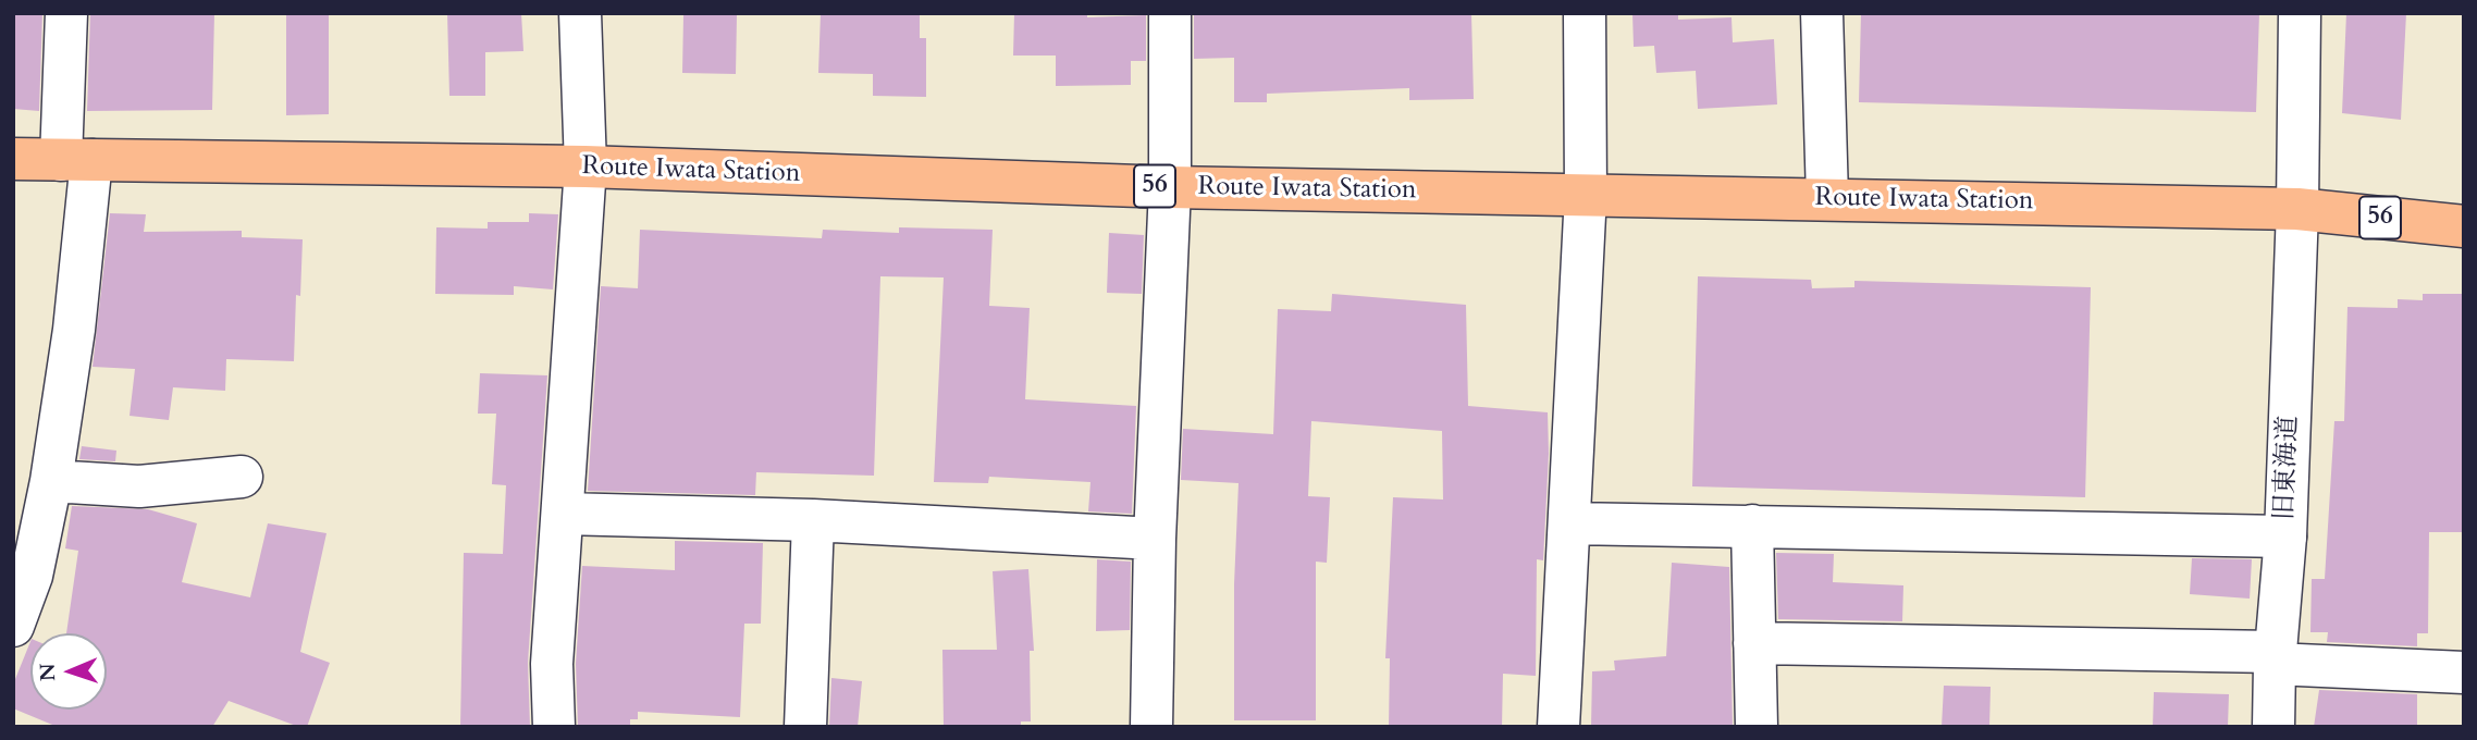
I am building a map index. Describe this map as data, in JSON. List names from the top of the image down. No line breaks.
{"streets":{"main road":["Route Iwata Station","56"],"street":["旧東海道"]},"crossings":[["Route Iwata Station","旧東海道"]],"north":"left"}
